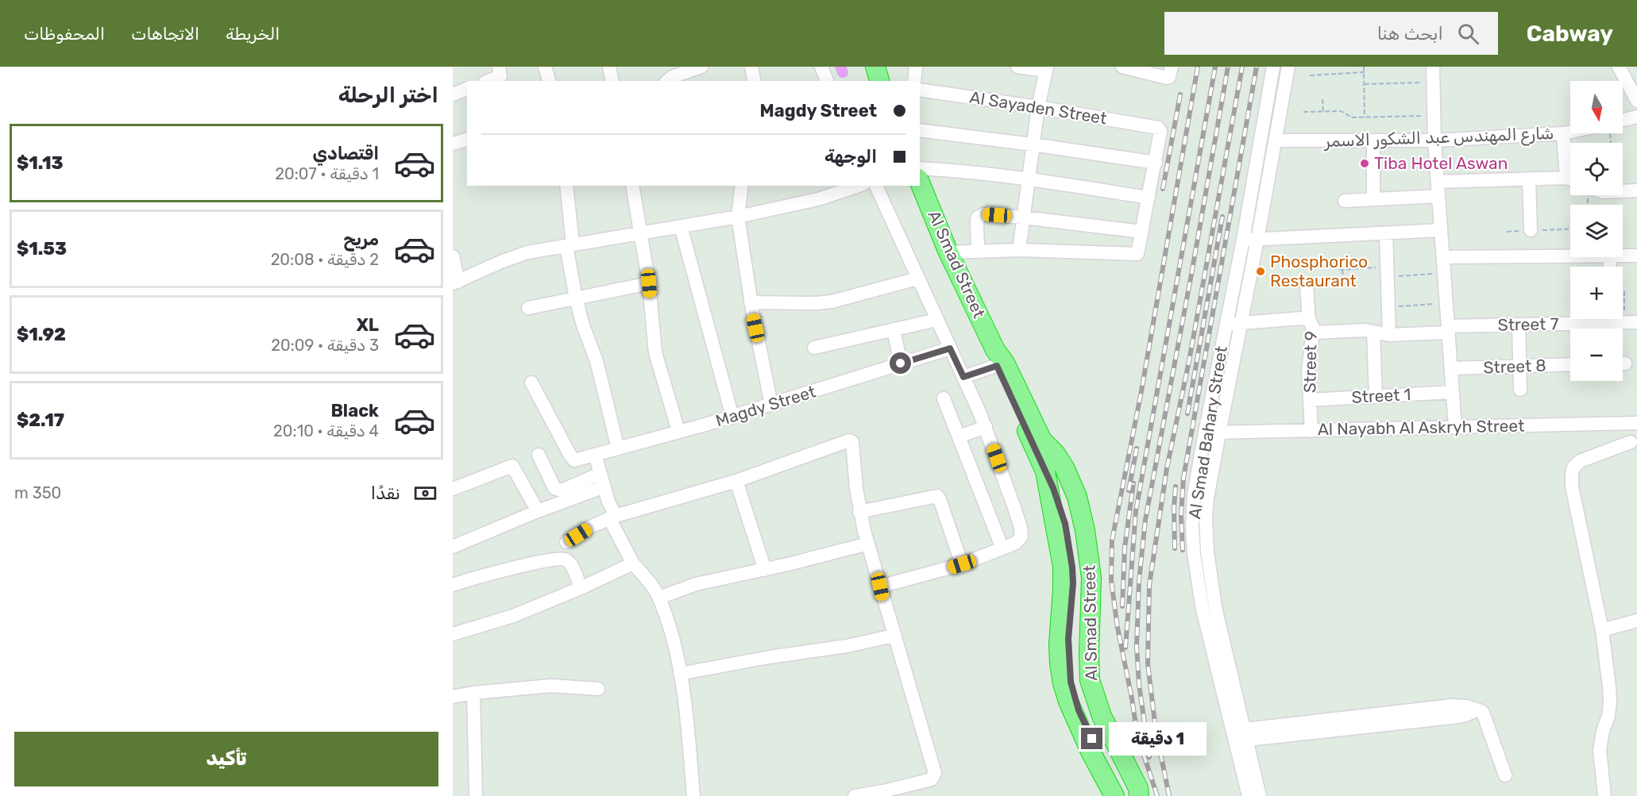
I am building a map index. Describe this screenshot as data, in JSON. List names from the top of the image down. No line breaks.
{"streets":{"highway":["Al Smad Street"],"street":["Al Sayaden Street","شارع المهندس عبد الشكور الاسمر","Street 7","Street 9","Street 8","Street 1","Magdy Street","Al Nayabh Al Askryh Street","Al Smad Bahary Street"]},"crossings":[["شارع المهندس عبد الشكور الاسمر","Al Smad Bahary Street"],["Street 7","Street 9"],["Street 9","Street 1"],["Street 9","Al Nayabh Al Askryh Street"],["Street 9","Al Smad Bahary Street"],["Al Nayabh Al Askryh Street","Al Smad Bahary Street"]],"places":["Tiba Hotel Aswan","Phosphorico Restaurant"],"north":"bottom","page":{"header":"Cabway","search":"ابحث هنا","nav":["الخريطة","الاتجاهات","المحفوظات"],"heading":"اختر الرحلة","map_buttons":["+","−"],"banner":["Magdy Street","الوجهة"],"list":[{"name":"اقتصادي","note":"1 دقيقة · 20:07","value":"$1.13"},{"name":"مريح","note":"2 دقيقة · 20:08","value":"$1.53"},{"name":"XL","note":"3 دقيقة · 20:09","value":"$1.92"},{"name":"Black","note":"4 دقيقة · 20:10","value":"$2.17"}],"pay":["نقدًا","350 m"],"bubble":"1 دقيقة","buttons":"تأكيد"}}
